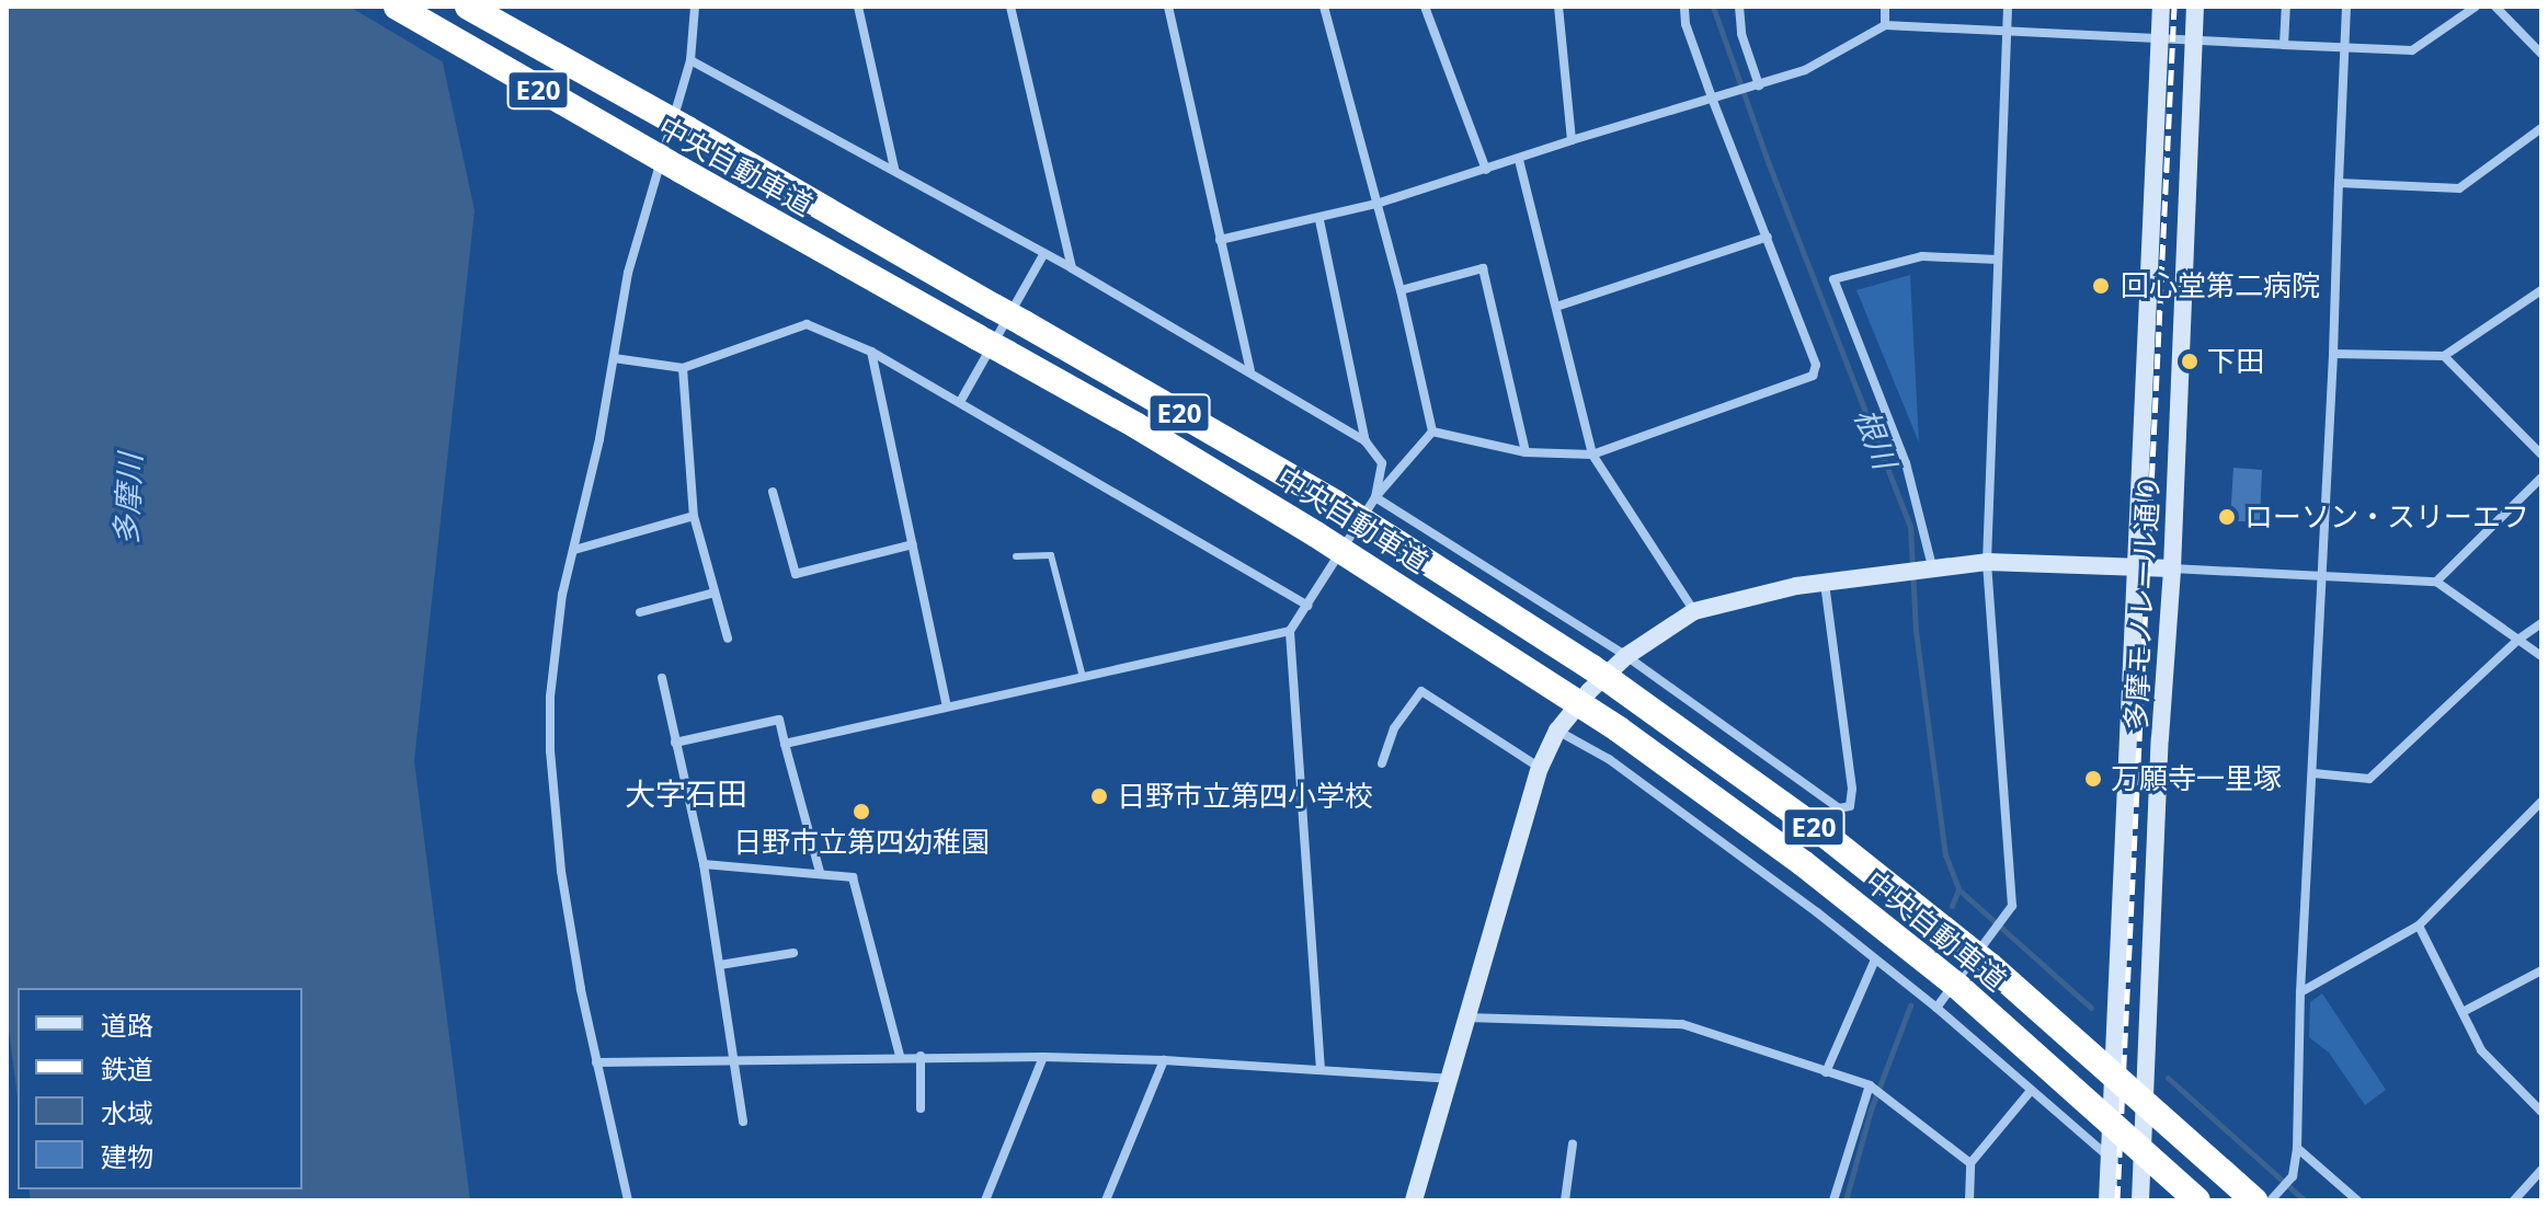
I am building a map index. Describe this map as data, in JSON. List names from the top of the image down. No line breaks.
{"streets":{"highway":["E20","中央自動車道"],"main road":["多摩モノレール通り"]},"districts":["大字石田"],"water":["根川","多摩川"],"places":["回心堂第二病院","下田","ローソン・スリーエフ","万願寺一里塚","日野市立第四小学校","日野市立第四幼稚園"],"legend":["道路","鉄道","水域","建物"]}
